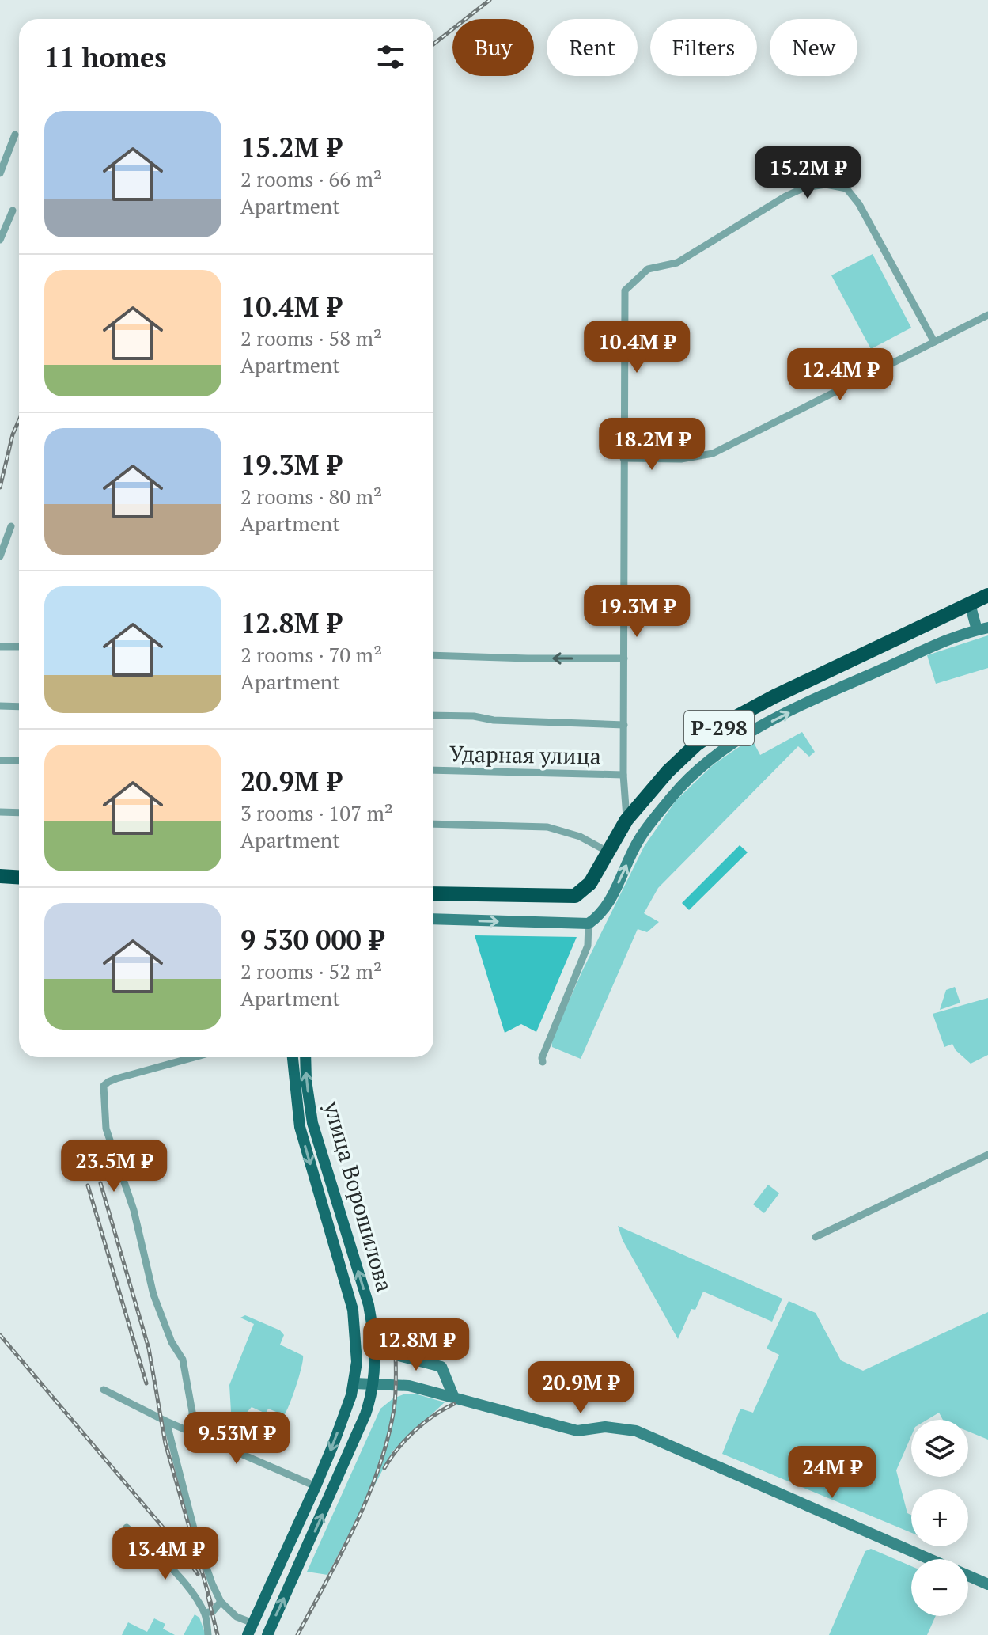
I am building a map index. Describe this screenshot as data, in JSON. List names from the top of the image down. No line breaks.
{"streets":{"highway":["Р-298"],"main road":["улица Ворошилова"],"street":["Ударная улица"]},"page":{"chip":["Buy","Rent","Filters","New"],"heading":"11 homes","list":[{"name":"15.2M ₽","note":"2 rooms · 66 m² · Apartment"},{"name":"10.4M ₽","note":"2 rooms · 58 m² · Apartment"},{"name":"19.3M ₽","note":"2 rooms · 80 m² · Apartment"},{"name":"12.8M ₽","note":"2 rooms · 70 m² · Apartment"},{"name":"20.9M ₽","note":"3 rooms · 107 m² · Apartment"},{"name":"9 530 000 ₽","note":"2 rooms · 52 m² · Apartment"}],"price":["15.2M ₽","10.4M ₽","12.4M ₽","18.2M ₽","19.3M ₽","23.5M ₽","12.8M ₽","20.9M ₽","9.53M ₽","24M ₽","13.4M ₽"],"map_buttons":["+","−"]}}
